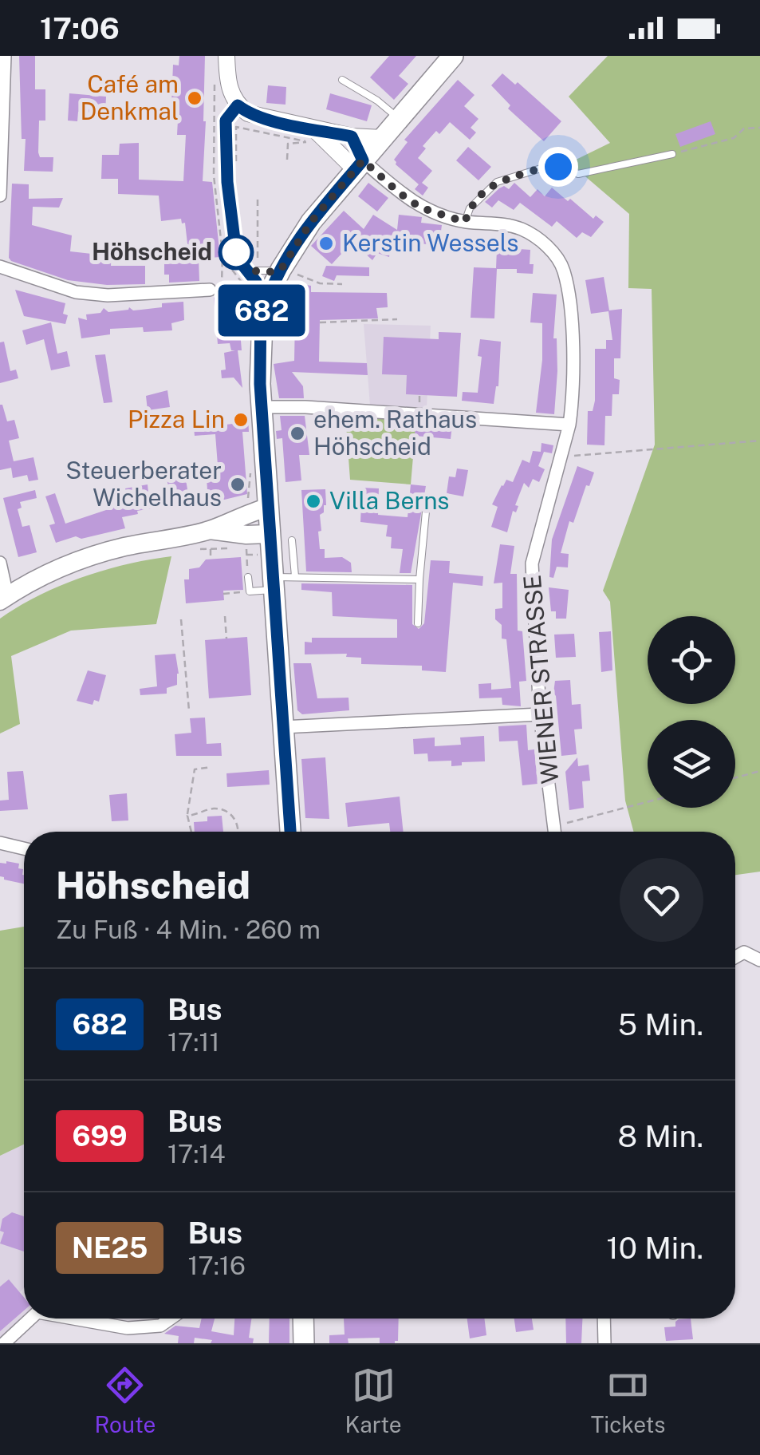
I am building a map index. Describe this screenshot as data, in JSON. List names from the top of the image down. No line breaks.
{"streets":{"street":["WIENER STRASSE"]},"places":["Café am Denkmal","Kerstin Wessels","Höhscheid","Pizza Lin","ehem. Rathaus Höhscheid","Steuerberater Wichelhaus","Villa Berns"],"lines":["bus line 682"],"page":{"status":"17:06","on_map":"682","heading":["Höhscheid","Zu Fuß · 4 Min. · 260 m"],"list":[{"mark":"682","name":"Bus","note":"17:11","value":"5 Min."},{"mark":"699","name":"Bus","note":"17:14","value":"8 Min."},{"mark":"NE25","name":"Bus","note":"17:16","value":"10 Min."}],"tabs":["Route","Karte","Tickets"]}}
